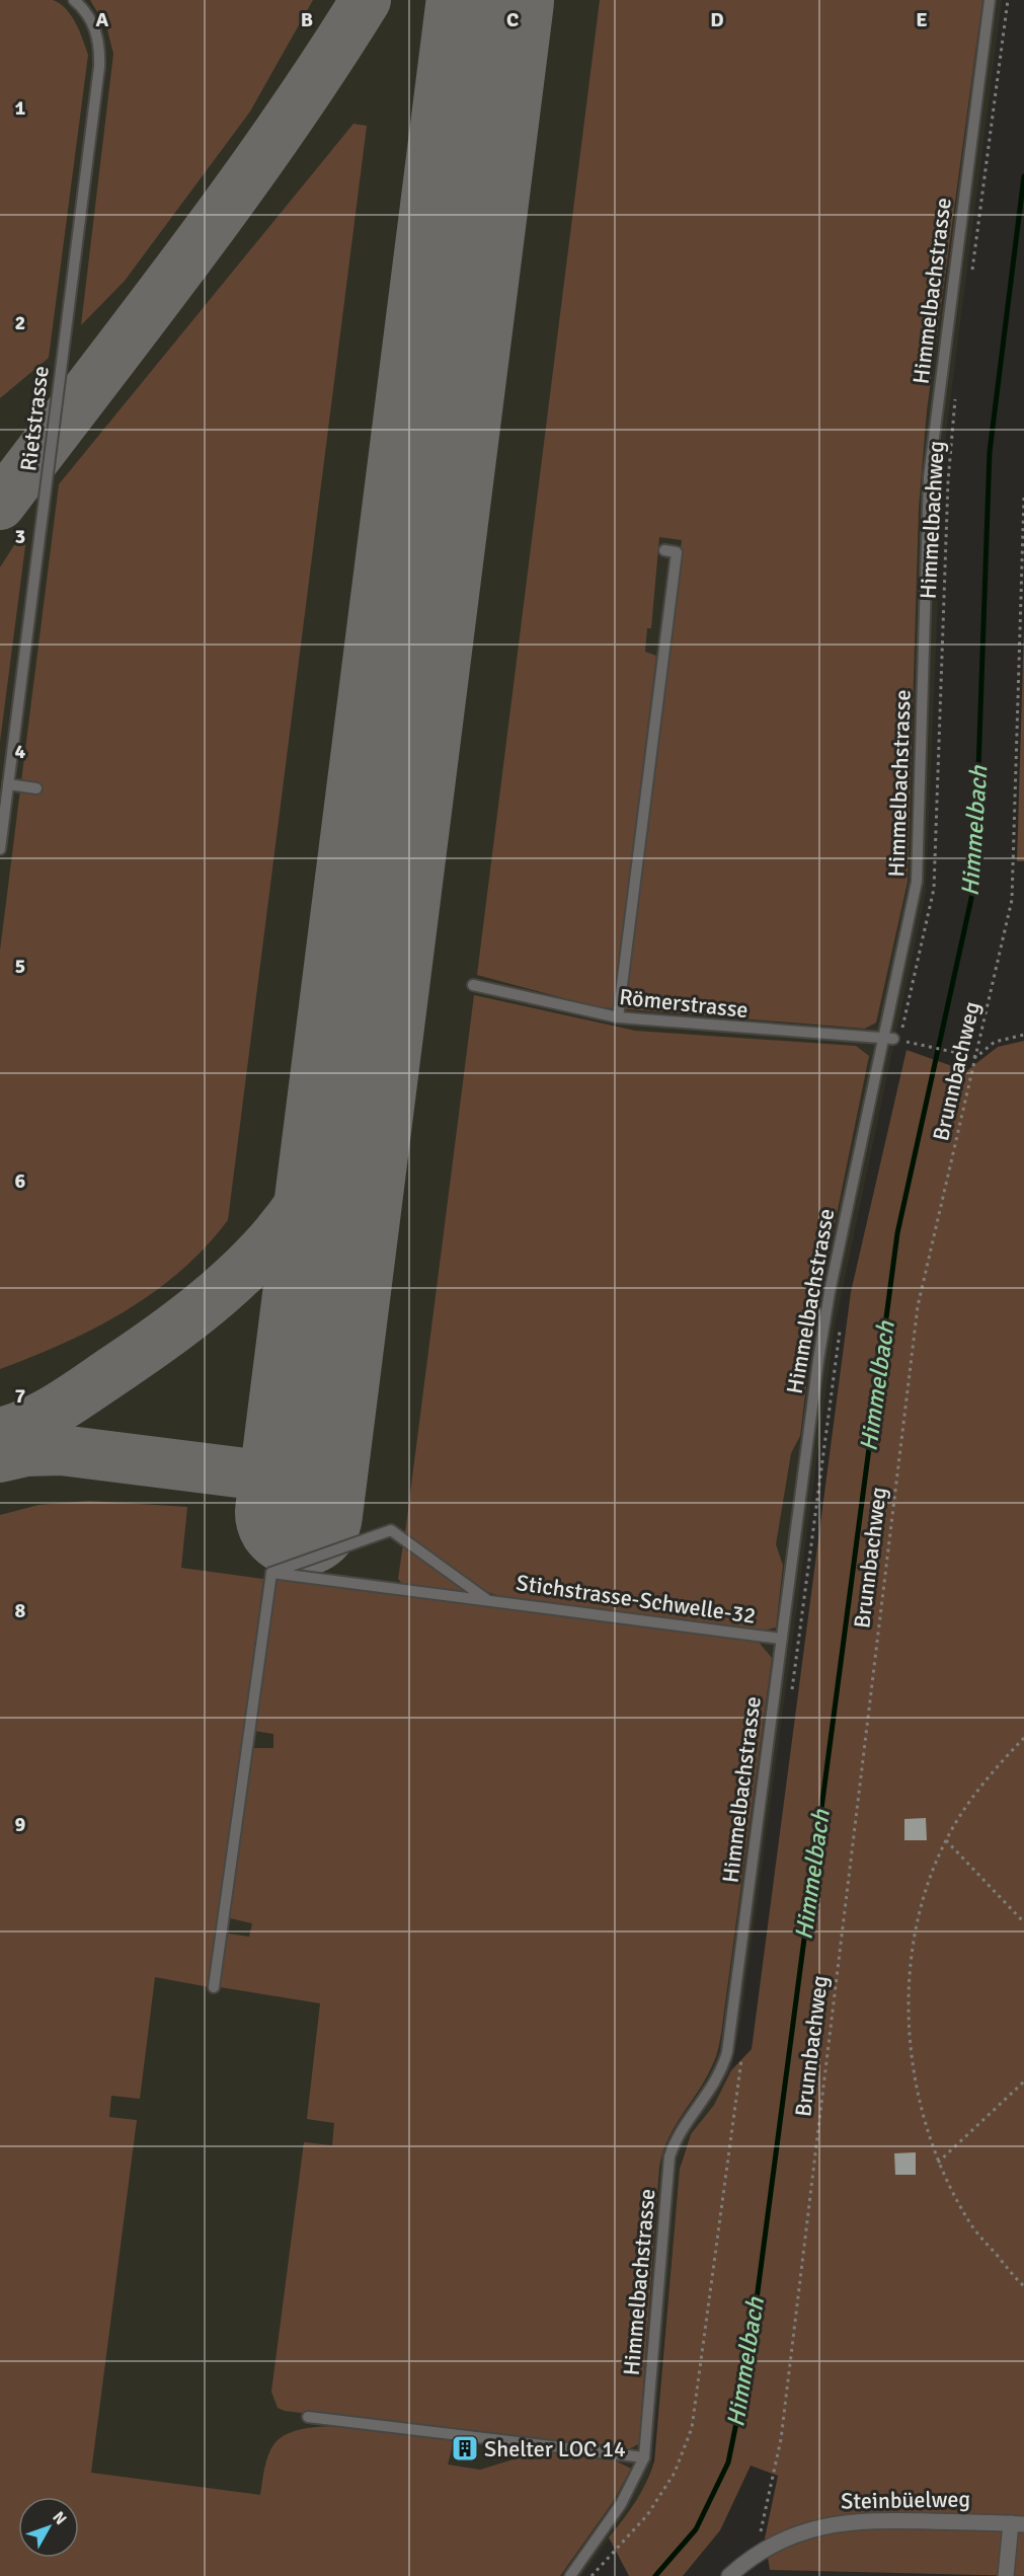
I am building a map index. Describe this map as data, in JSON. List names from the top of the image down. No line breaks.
{"streets":{"street":["Steinbüelweg"],"lane":["Himmelbachstrasse","Rietstrasse","Römerstrasse","Stichstrasse-Schwelle-32"],"path":["Himmelbachweg","Brunnbachweg"]},"crossings":[["Himmelbachstrasse","Römerstrasse"],["Himmelbachstrasse","Stichstrasse-Schwelle-32"],["Brunnbachweg","Steinbüelweg"]],"water":["Himmelbach"],"places":{"building":["Shelter LOC 14"]},"north":"top right","grid":{"columns":["A","B","C","D","E"],"rows":["1","2","3","4","5","6","7","8","9"]}}
